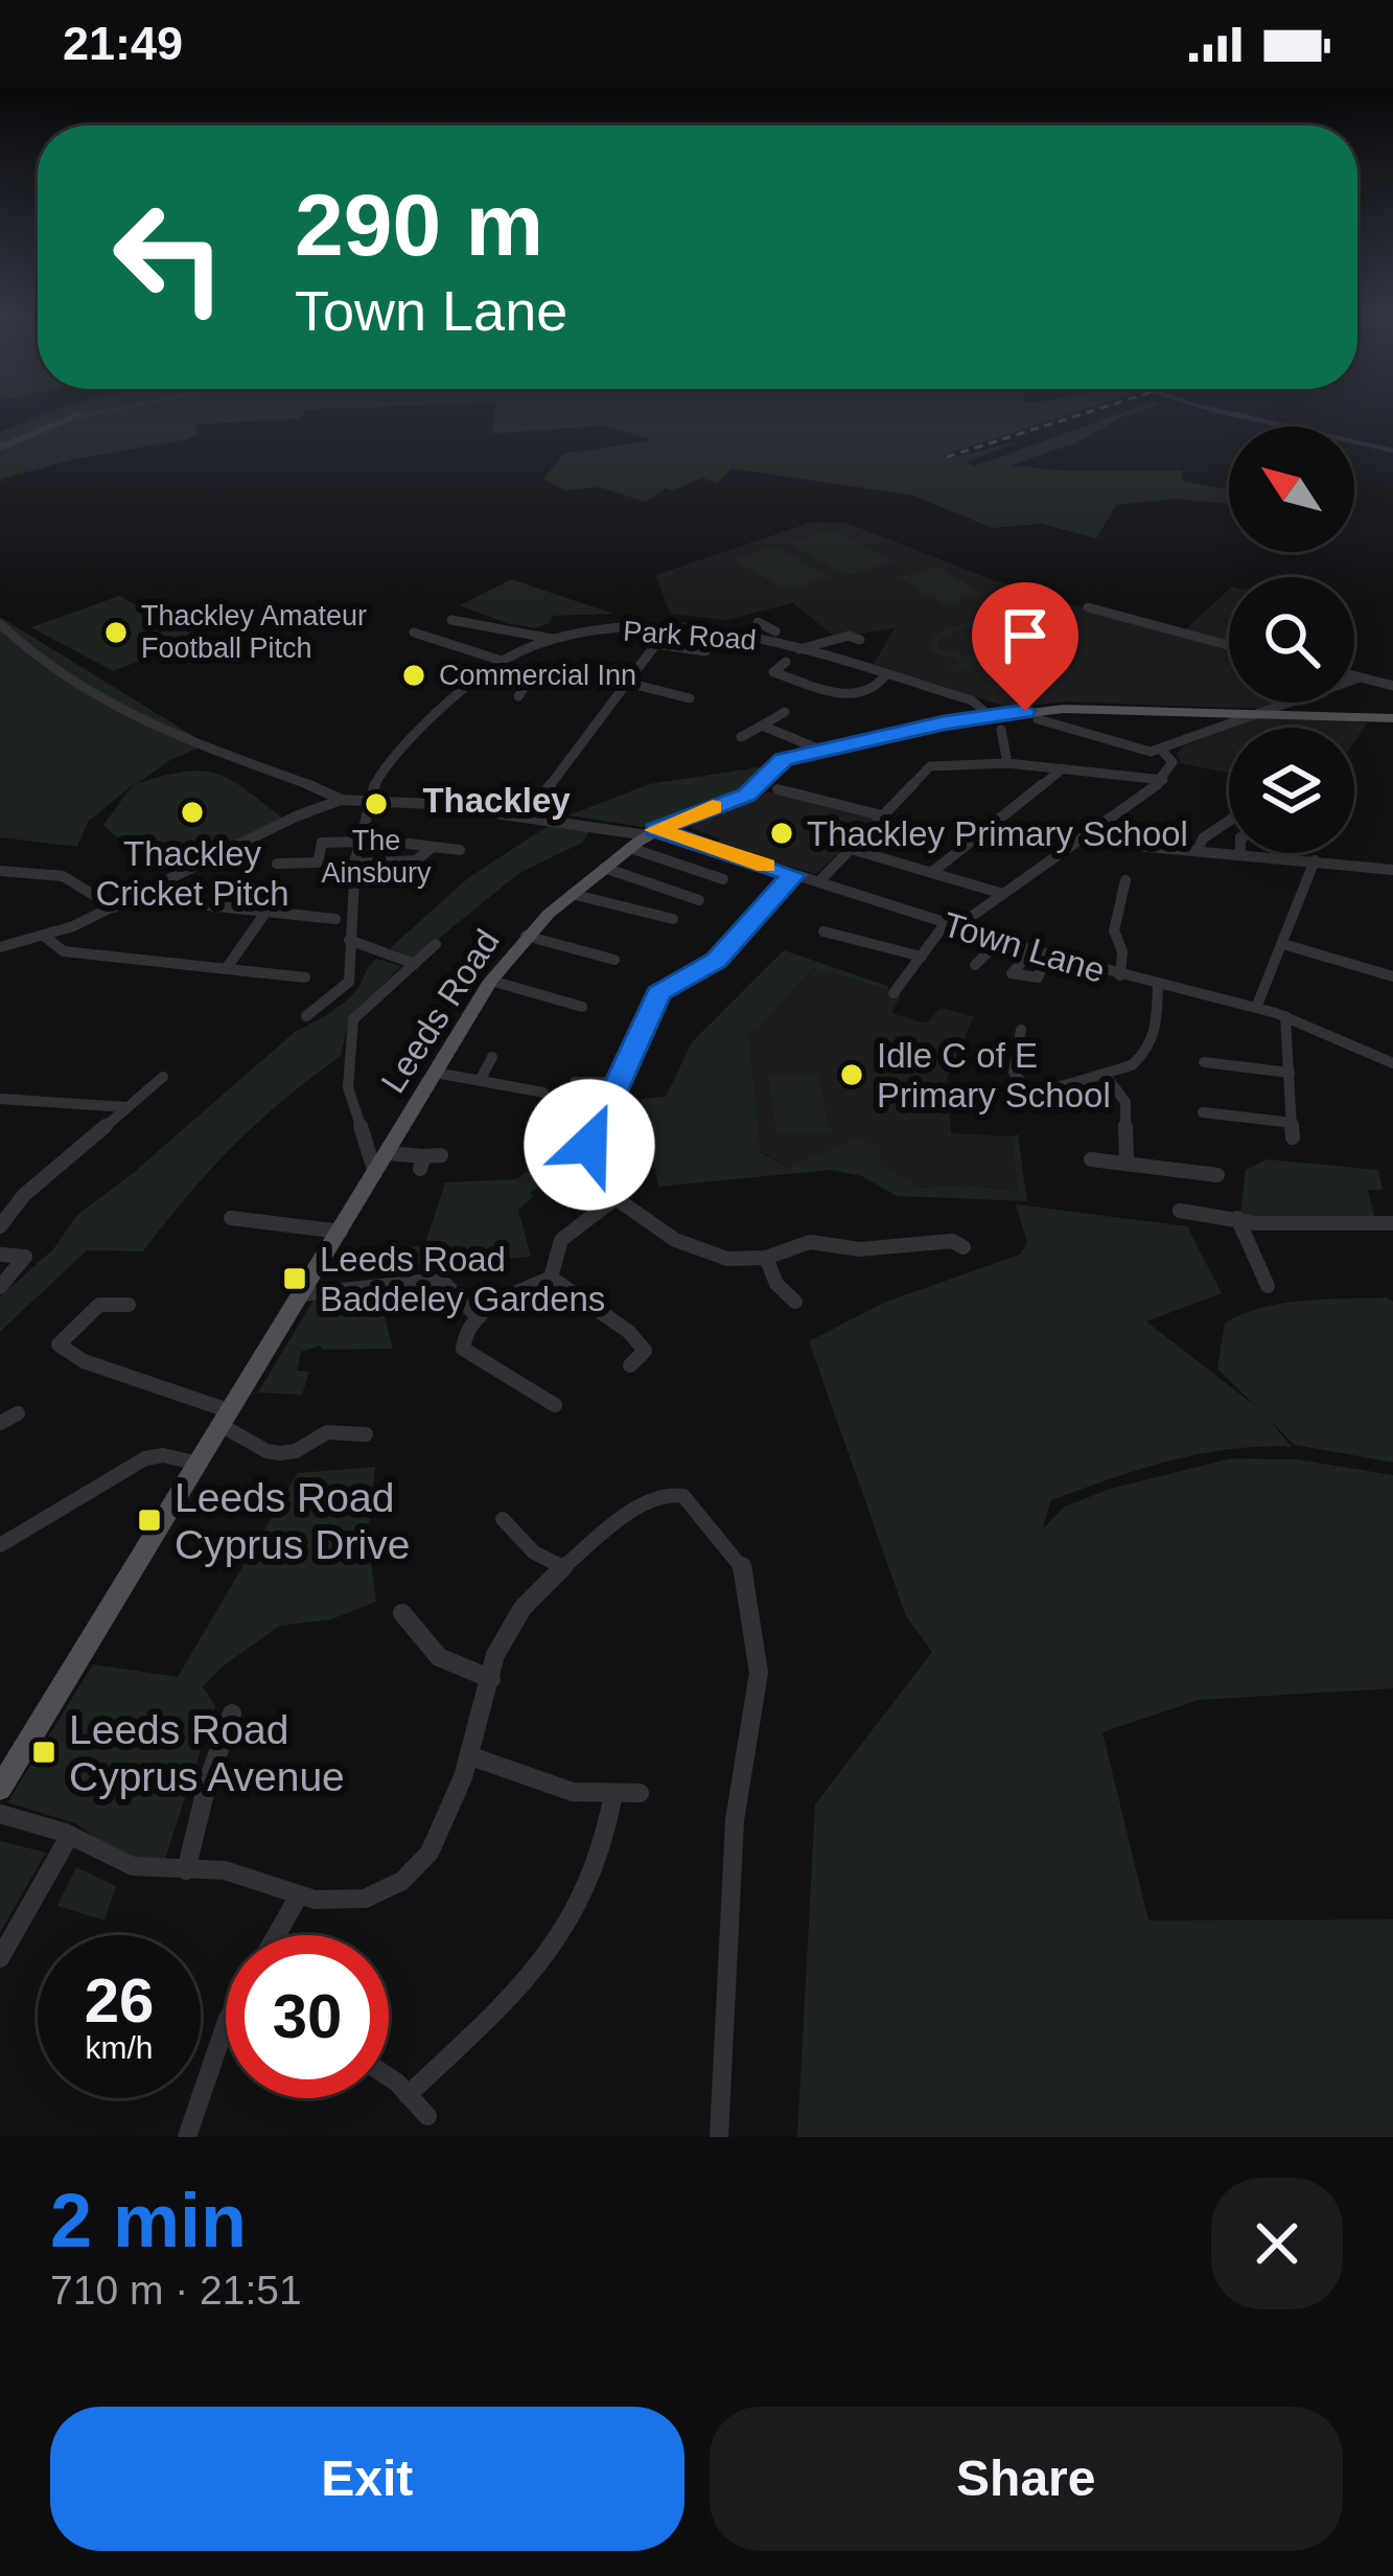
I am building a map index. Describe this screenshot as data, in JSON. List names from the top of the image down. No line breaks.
{"streets":{"main road":["Leeds Road"],"street":["Park Road","Town Lane"]},"crossings":[["Park Road","Leeds Road"],["Town Lane","Leeds Road"]],"districts":["Thackley"],"places":{"other":["Thackley Amateur Football Pitch","Commercial Inn","The Ainsbury","Thackley Cricket Pitch","Thackley Primary School","Idle C of E Primary School"],"transit":["Leeds Road Baddeley Gardens","Leeds Road Cyprus Drive","Leeds Road Cyprus Avenue"]},"north":"top left","page":{"status":"21:49","turn":["290 m","Town Lane"],"speed":"26 km/h","limit":"30","heading":["2 min","710 m · 21:51"],"buttons":["Exit","Share"]}}
